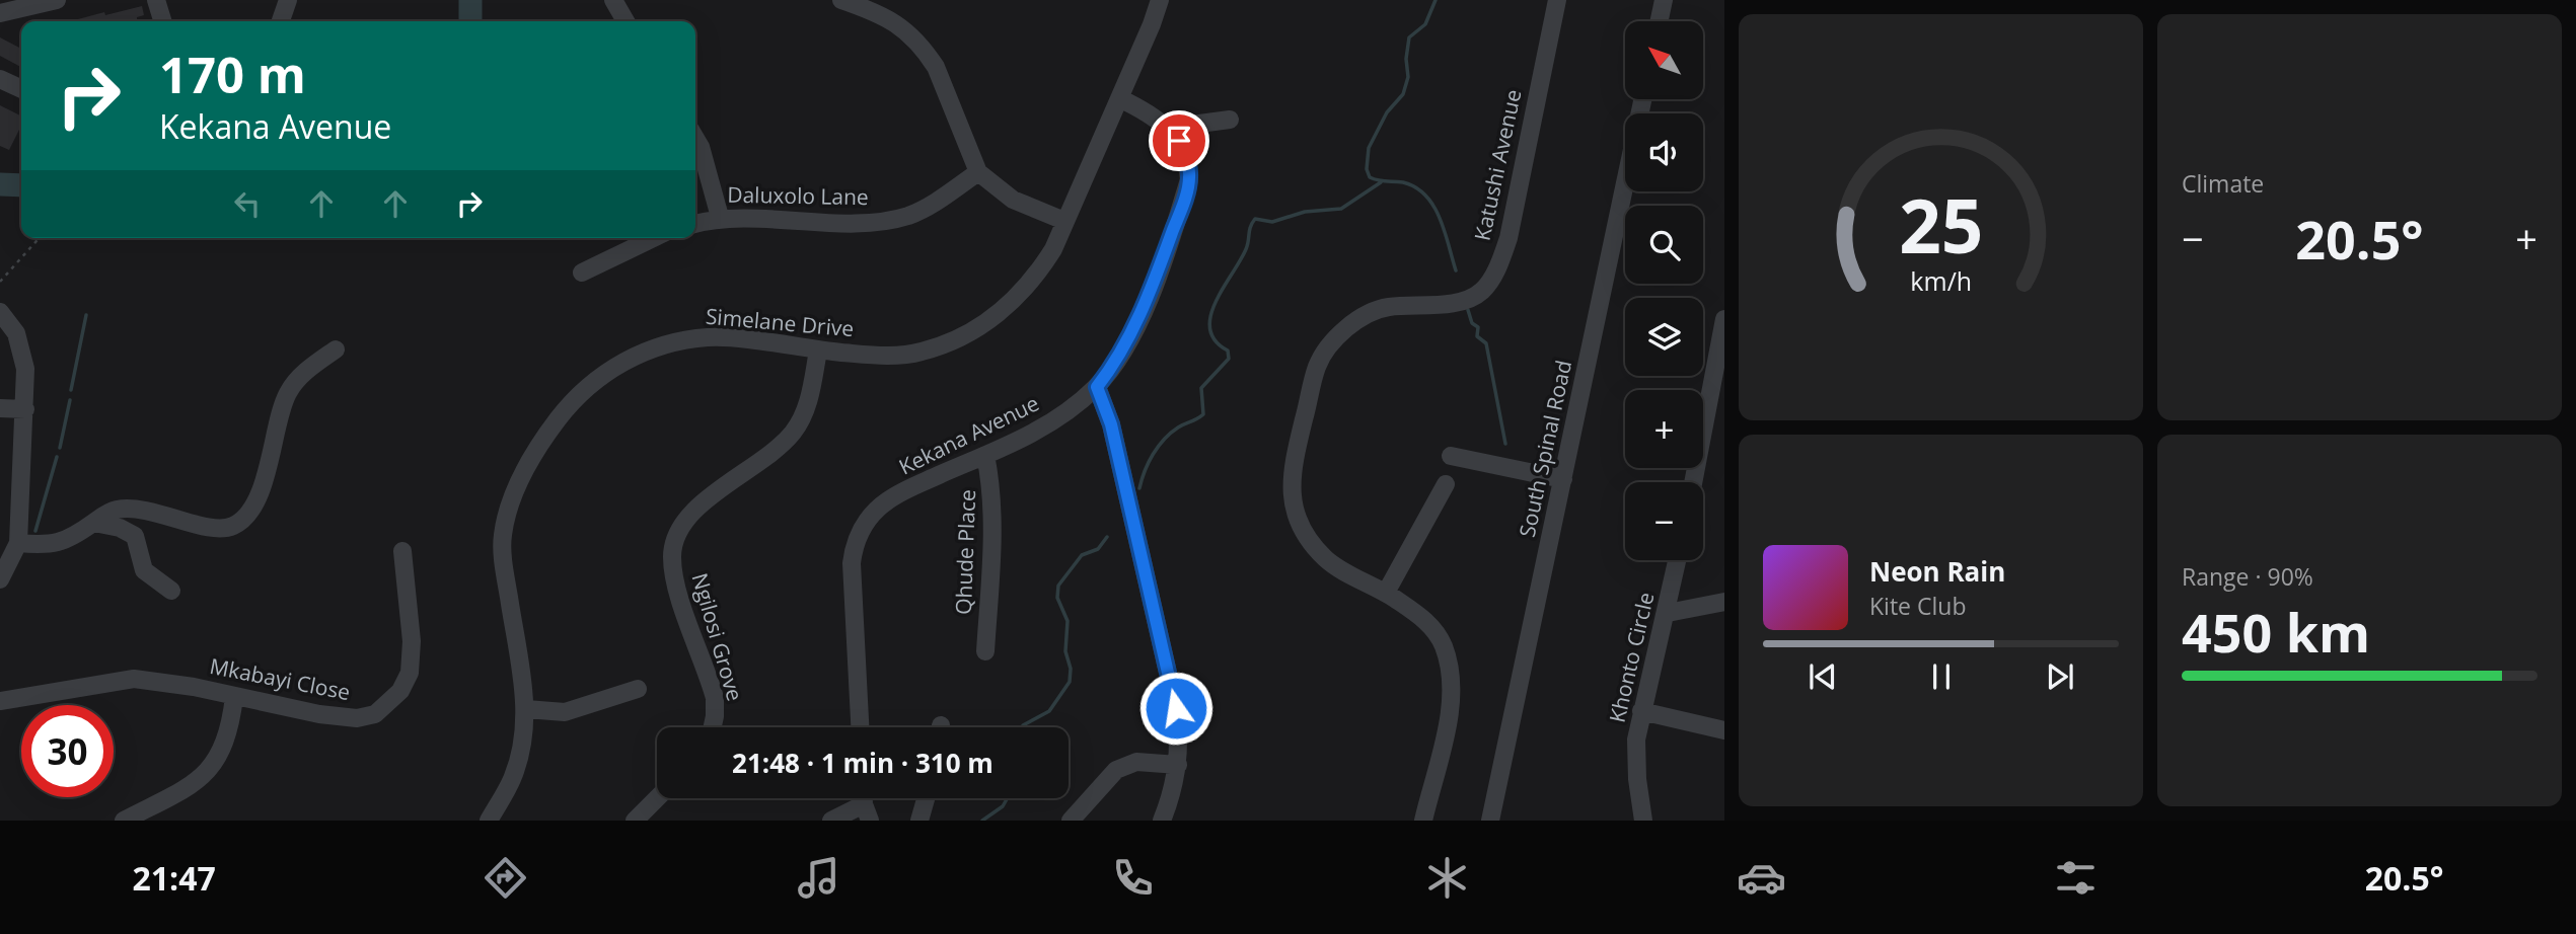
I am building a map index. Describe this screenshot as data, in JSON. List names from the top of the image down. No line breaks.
{"streets":{"street":["Katushi Avenue","Daluxolo Lane","Simelane Drive","Kekana Avenue","South Spinal Road","Qhude Place","Ngilosi Grove","Khonto Circle","Mkabayi Close"]},"crossings":[["Simelane Drive","Kekana Avenue"],["Simelane Drive","Ngilosi Grove"],["Kekana Avenue","Qhude Place"]],"north":"top left","page":{"tile":["Climate",["Range · 90%","450 km"]],"map_buttons":["+","−"],"turn":["170 m","Kekana Avenue"],"heat":["−","20.5°","+"],"song":["Neon Rain","Kite Club"],"limit":"30","trip":"21:48 · 1 min · 310 m","tabs":["21:47","20.5°"],"gauge":["25","km/h"]}}
